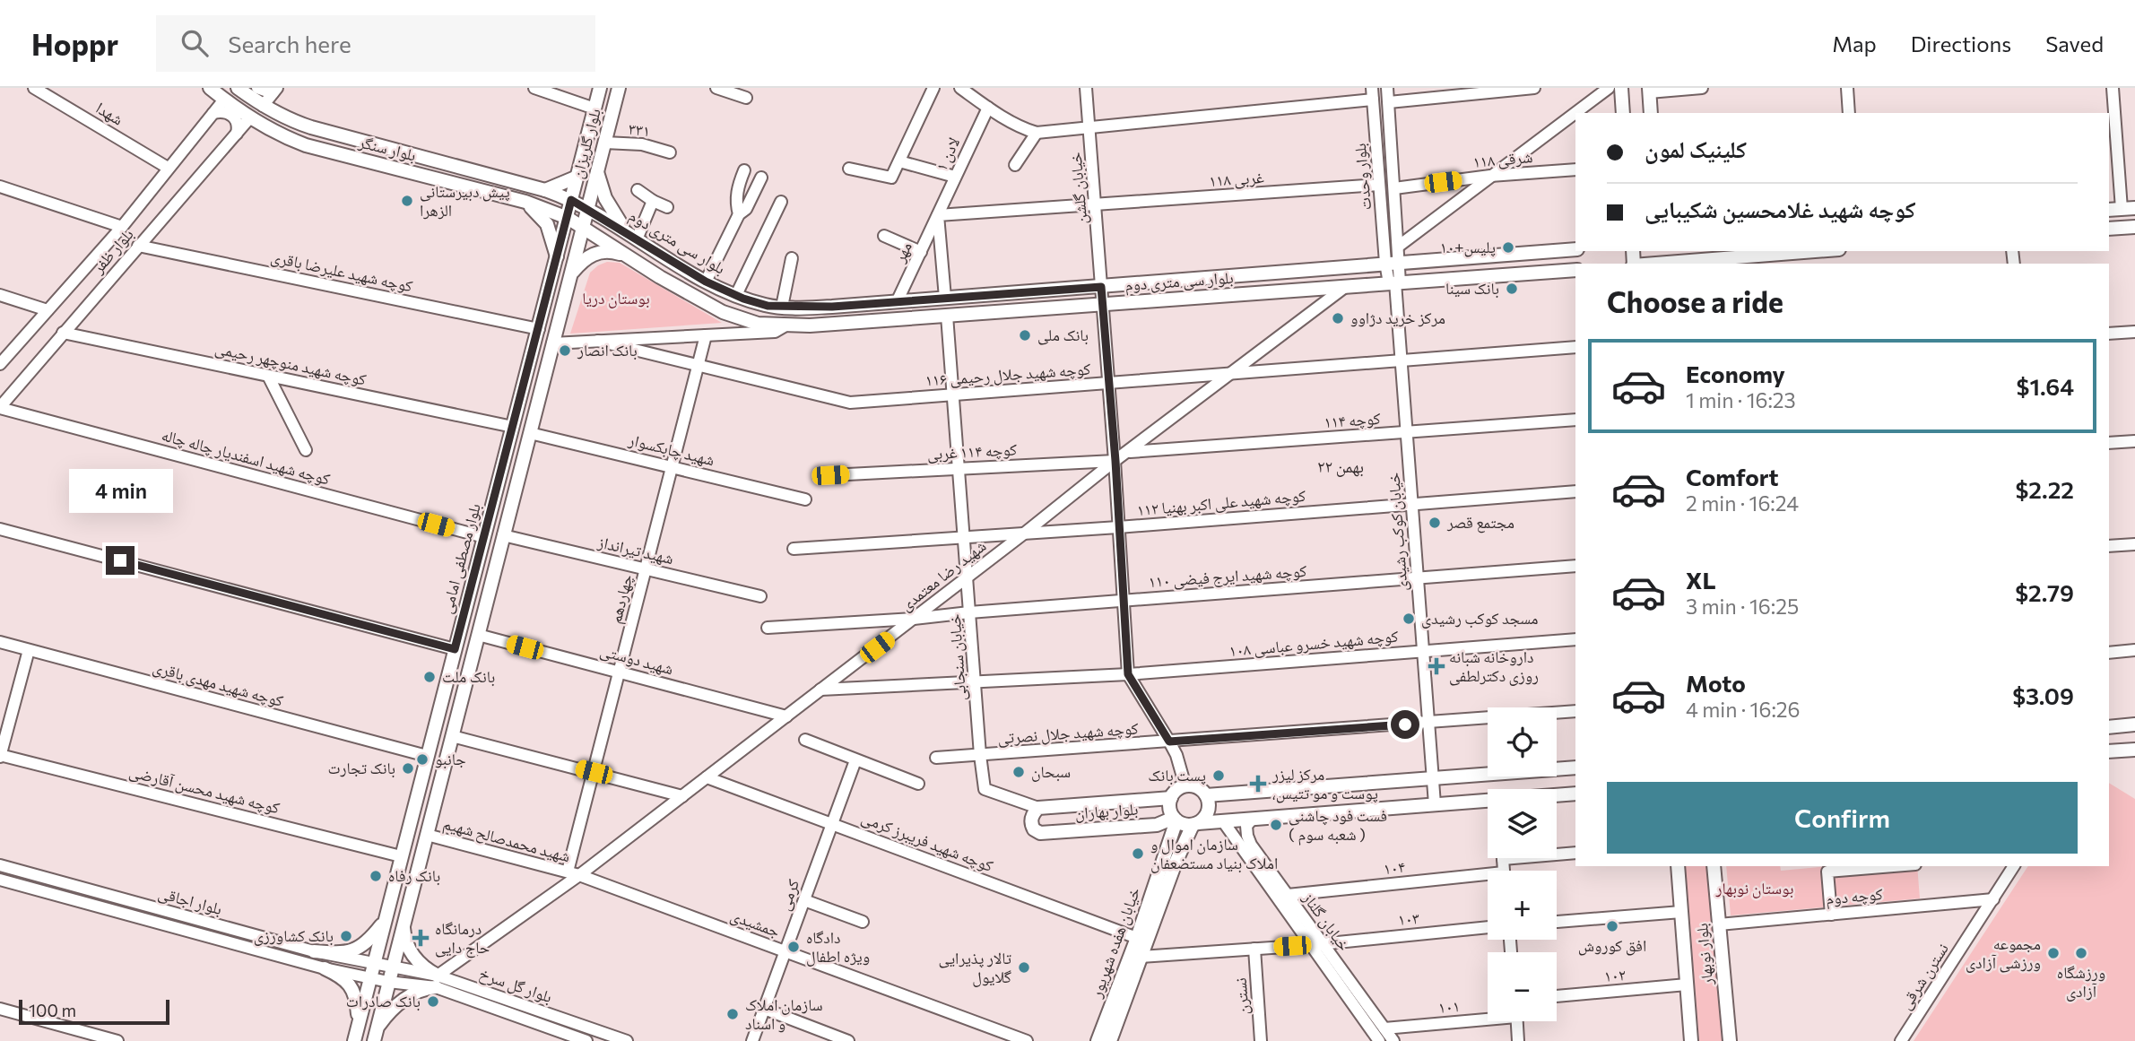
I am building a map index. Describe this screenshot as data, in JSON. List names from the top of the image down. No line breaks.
{"streets":{"main road":["بلوار گلریزان","بلوار سنگر","بلوار سی متری دوم","بلوار مصطفی امامی","بلوار بهاران","خیابان هفده شهریور","بلوار نوبهار"],"street":["شهدا","۳۳۱","لادن ۱","۱۱۸ شرقی","بلوار وحدت","۱۱۸ غربی","خیابان گلشن","بلوار ظفر","مهر","کوچه شهید علیرضا باقری","کوچه شهید منوچهر رحیمی","کوچه شهید جلال رحیمی ۱۱۶","کوچه ۱۱۴","شهید چابکسوار","کوچه ۱۱۴ غربی","کوچه شهید اسفندیار چاله چاله","کوچه شهید علی اکبر بهنیا ۱۱۲","خیابان کوکب رشیدی","شهید تیرانداز","شهید رضا معتمدی","کوچه شهید ایرج فیضی ۱۱۰","چهاردهم","کوچه شهید خسرو عباسی ۱۰۸","خیابان سنجابی","شهید دوستی","کوچه شهید مهدی باقری","کوچه شهید جلال نصرتی","کوچه شهید محسن آقارضی","شهید محمدصالح شهیم","کوچه شهید فریبرز کرمی","۱۰۴","کرمی","کوچه دوم","بلوار اجاقی","۱۰۳","خیابان گلناز","جمشیدی","۱۰۲","نسترن شرقی","بلوار گل سرخ","نسترن","۱۰۱"]},"crossings":[["شهدا","بلوار ظفر"],["۳۳۱","بلوار گلریزان"],["بلوار گلریزان","بلوار سنگر"],["بلوار گلریزان","بلوار سی متری دوم"],["بلوار گلریزان","بلوار مصطفی امامی"],["بلوار سنگر","بلوار سی متری دوم"],["بلوار سنگر","بلوار ظفر"],["بلوار سنگر","بلوار مصطفی امامی"],["لادن ۱","۱۱۸ غربی"],["لادن ۱","مهر"],["۱۱۸ شرقی","بلوار وحدت"],["بلوار وحدت","۱۱۸ غربی"],["بلوار وحدت","بلوار سی متری دوم"],["بلوار وحدت","خیابان کوکب رشیدی"],["۱۱۸ غربی","خیابان گلشن"],["۱۱۸ غربی","مهر"],["خیابان گلشن","بلوار سی متری دوم"],["خیابان گلشن","کوچه شهید جلال رحیمی ۱۱۶"],["خیابان گلشن","کوچه ۱۱۴ غربی"],["خیابان گلشن","کوچه شهید علی اکبر بهنیا ۱۱۲"],["خیابان گلشن","شهید رضا معتمدی"],["خیابان گلشن","کوچه شهید ایرج فیضی ۱۱۰"],["خیابان گلشن","کوچه شهید خسرو عباسی ۱۰۸"],["بلوار سی متری دوم","مهر"],["بلوار سی متری دوم","خیابان کوکب رشیدی"],["بلوار سی متری دوم","بلوار مصطفی امامی"],["بلوار سی متری دوم","شهید رضا معتمدی"],["بلوار سی متری دوم","خیابان سنجابی"],["بلوار ظفر","کوچه شهید علیرضا باقری"],["بلوار ظفر","کوچه شهید منوچهر رحیمی"],["بلوار ظفر","کوچه شهید اسفندیار چاله چاله"],["کوچه شهید علیرضا باقری","بلوار مصطفی امامی"],["کوچه شهید منوچهر رحیمی","بلوار مصطفی امامی"],["کوچه شهید جلال رحیمی ۱۱۶","خیابان کوکب رشیدی"],["کوچه شهید جلال رحیمی ۱۱۶","شهید رضا معتمدی"],["کوچه شهید جلال رحیمی ۱۱۶","چهاردهم"],["کوچه شهید جلال رحیمی ۱۱۶","خیابان سنجابی"],["کوچه ۱۱۴","خیابان کوکب رشیدی"],["کوچه ۱۱۴","شهید رضا معتمدی"],["شهید چابکسوار","چهاردهم"],["کوچه ۱۱۴ غربی","شهید رضا معتمدی"],["کوچه ۱۱۴ غربی","خیابان سنجابی"],["کوچه شهید اسفندیار چاله چاله","بلوار مصطفی امامی"],["کوچه شهید علی اکبر بهنیا ۱۱۲","خیابان کوکب رشیدی"],["کوچه شهید علی اکبر بهنیا ۱۱۲","شهید رضا معتمدی"],["کوچه شهید علی اکبر بهنیا ۱۱۲","خیابان سنجابی"],["خیابان کوکب رشیدی","کوچه شهید ایرج فیضی ۱۱۰"],["خیابان کوکب رشیدی","کوچه شهید خسرو عباسی ۱۰۸"],["خیابان کوکب رشیدی","کوچه شهید جلال نصرتی"],["شهید تیرانداز","چهاردهم"],["بلوار مصطفی امامی","کوچه شهید مهدی باقری"],["بلوار مصطفی امامی","کوچه شهید محسن آقارضی"],["بلوار مصطفی امامی","بلوار اجاقی"],["شهید رضا معتمدی","کوچه شهید ایرج فیضی ۱۱۰"],["شهید رضا معتمدی","کوچه شهید خسرو عباسی ۱۰۸"],["شهید رضا معتمدی","خیابان سنجابی"],["شهید رضا معتمدی","شهید دوستی"],["شهید رضا معتمدی","شهید محمدصالح شهیم"],["شهید رضا معتمدی","کوچه شهید فریبرز کرمی"],["شهید رضا معتمدی","جمشیدی"],["شهید رضا معتمدی","بلوار گل سرخ"],["کوچه شهید ایرج فیضی ۱۱۰","خیابان سنجابی"],["چهاردهم","شهید دوستی"],["چهاردهم","شهید محمدصالح شهیم"],["کوچه شهید خسرو عباسی ۱۰۸","خیابان سنجابی"],["خیابان سنجابی","کوچه شهید جلال نصرتی"],["خیابان سنجابی","بلوار بهاران"],["بلوار بهاران","خیابان هفده شهریور"],["شهید محمدصالح شهیم","جمشیدی"],["کوچه شهید فریبرز کرمی","کرمی"],["کوچه شهید فریبرز کرمی","خیابان هفده شهریور"],["۱۰۴","خیابان گلناز"],["کرمی","جمشیدی"],["کوچه دوم","بلوار نوبهار"],["کوچه دوم","نسترن شرقی"],["بلوار اجاقی","بلوار گل سرخ"],["۱۰۳","خیابان گلناز"],["۱۰۳","خیابان هفده شهریور"],["۱۰۳","نسترن"],["خیابان گلناز","۱۰۱"],["بلوار نوبهار","۱۰۲"]],"districts":["۲۲ بهمن"],"parks":["بوستان دریا","بوستان نوبهار"],"places":{"other":["پیش دبیرستانی الزهرا","پلیس+۱۰","بانک سینا","مرکز خرید دژاوو","بانک ملی","بانک انصار","مجتمع قصر","مسجد کوکب رشیدی","بانک ملت","جانبو","بانک تجارت","سبحان","پست بانک","فست فود چاشنی ( شعبه سوم )","سازمان اموال و املاک بنیاد مستضعفان","بانک رفاه","افق کوروش","بانک کشاورزی","دادگاه ویژه اطفال","مجموعه ورزشی آزادی","ورزشگاه آزادی","تالار پذیرایی گلایول","بانک صادرات","سازمان املاک و اسناد"],"health":["داروخانه شبانه روزی دکترلطفی","مرکز لیزر ،پوست و مو تتیس","درمانگاه حاج دایی"]},"scale_bar":"100 m","page":{"header":"Hoppr","search":"Search here","nav":["Map","Directions","Saved"],"banner":["کلینیک لمون","کوچه شهید غلامحسین شکیبایی"],"heading":"Choose a ride","list":[{"name":"Economy","note":"1 min · 16:23","value":"$1.64"},{"name":"Comfort","note":"2 min · 16:24","value":"$2.22"},{"name":"XL","note":"3 min · 16:25","value":"$2.79"},{"name":"Moto","note":"4 min · 16:26","value":"$3.09"}],"bubble":"4 min","map_buttons":["+","−"],"buttons":"Confirm","scale":"100 m"}}
